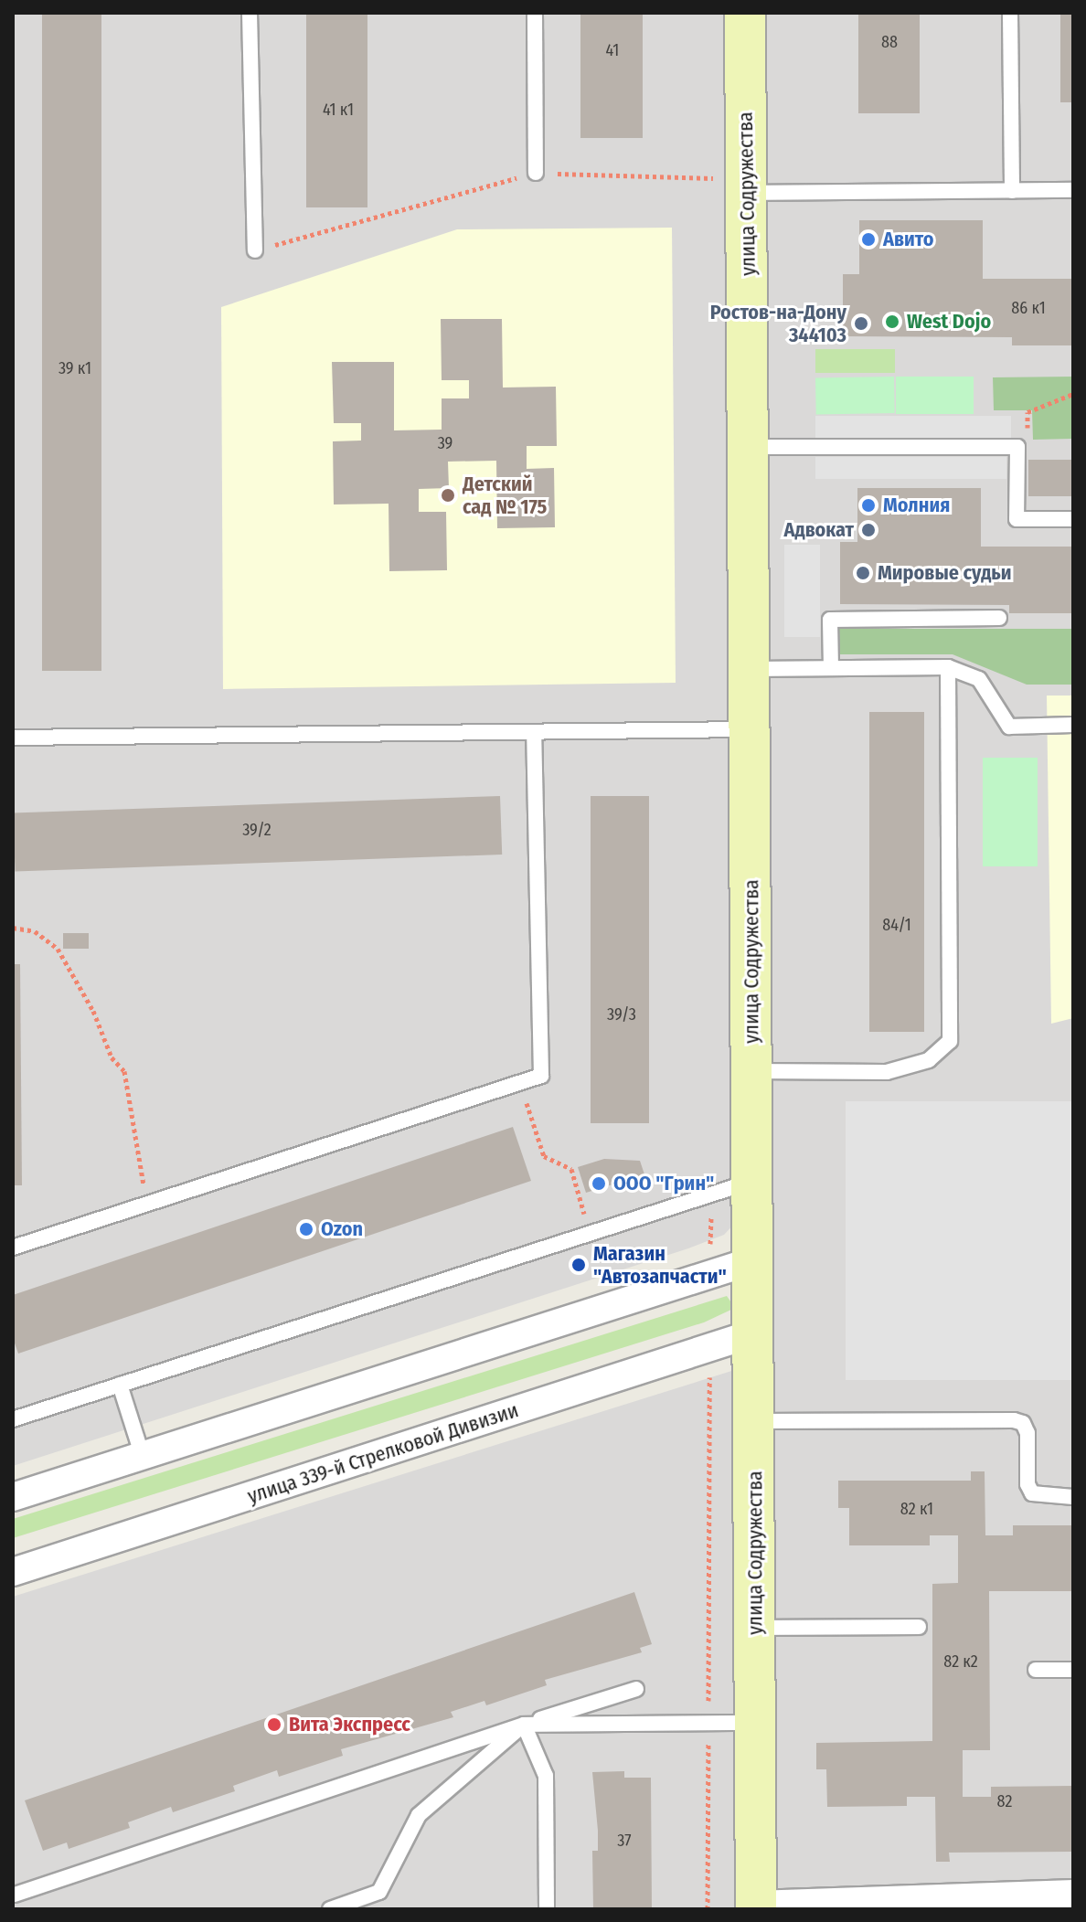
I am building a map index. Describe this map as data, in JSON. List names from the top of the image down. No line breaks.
{"streets":{"street":["улица Содружества","улица 339-й Стрелковой Дивизии"]},"crossings":[["улица Содружества","улица 339-й Стрелковой Дивизии"]],"places":["Авито","West Dojo","Ростов-на-Дону 344103","Детский сад № 175","Молния","Адвокат","Мировые судьи","ООО \"Грин\"","Ozon","Магазин \"Автозапчасти\"","Вита Экспресс"],"house_numbers":["88","41","41 к1","86 к1","39 к1","39","39/2","84/1","39/3","82 к1","82 к2","82","37"]}
